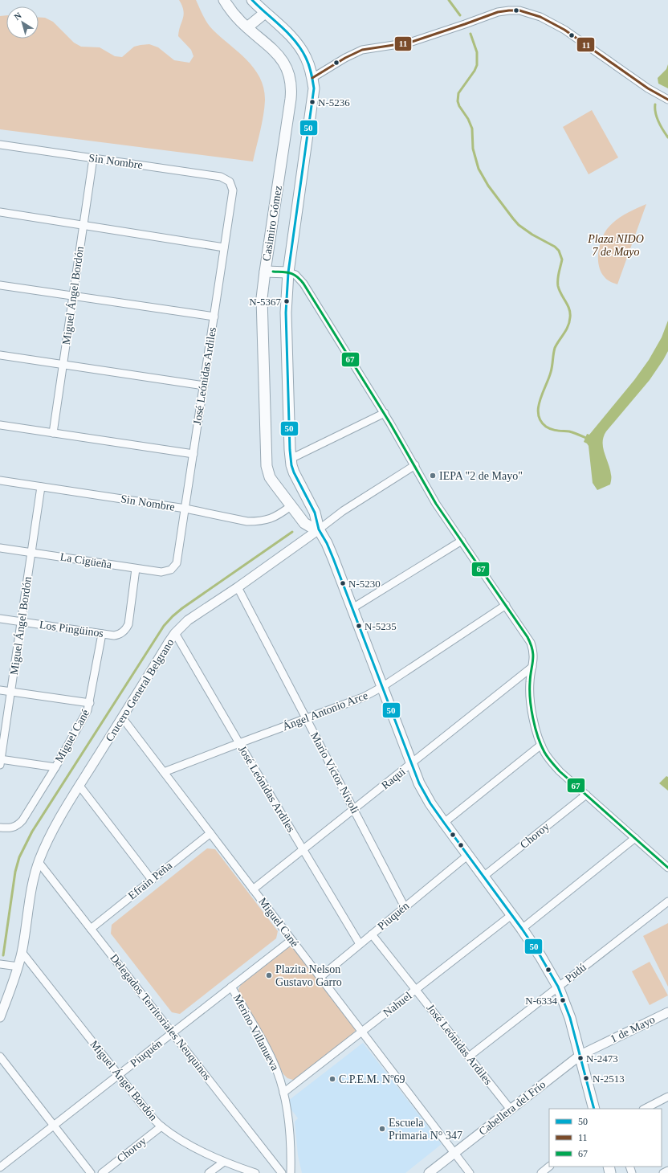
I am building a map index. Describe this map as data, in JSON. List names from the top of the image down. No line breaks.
{"streets":{"main road":["Casimiro Gómez"],"street":["Sin Nombre","Miguel Ángel Bordón","José Leónidas Ardiles","La Cigüeña","Los Pingüinos","Crucero General Belgrano","Ángel Antonio Arce","Miguel Cané","Mario Víctor Nívoli","Raqui","Choroy","Efrain Peña","Piuquén","Pudú","Nahuel","Delegados Territoriales Neuquinos","1 de Mayo","Merino Villanueva","Cabellera del Frío"]},"crossings":[["Sin Nombre","Casimiro Gómez"],["Sin Nombre","Miguel Ángel Bordón"],["Sin Nombre","José Leónidas Ardiles"],["Casimiro Gómez","Crucero General Belgrano"],["Casimiro Gómez","Ángel Antonio Arce"],["Casimiro Gómez","Raqui"],["Casimiro Gómez","Choroy"],["Casimiro Gómez","Piuquén"],["Casimiro Gómez","Pudú"],["Casimiro Gómez","Nahuel"],["Casimiro Gómez","1 de Mayo"],["Casimiro Gómez","Cabellera del Frío"],["Miguel Ángel Bordón","La Cigüeña"],["Miguel Ángel Bordón","Los Pingüinos"],["Miguel Ángel Bordón","Crucero General Belgrano"],["Miguel Ángel Bordón","Choroy"],["Miguel Ángel Bordón","Piuquén"],["José Leónidas Ardiles","La Cigüeña"],["José Leónidas Ardiles","Crucero General Belgrano"],["José Leónidas Ardiles","Ángel Antonio Arce"],["José Leónidas Ardiles","Raqui"],["José Leónidas Ardiles","Piuquén"],["José Leónidas Ardiles","Pudú"],["José Leónidas Ardiles","Nahuel"],["José Leónidas Ardiles","Cabellera del Frío"],["La Cigüeña","Los Pingüinos"],["Los Pingüinos","Miguel Cané"],["Crucero General Belgrano","Miguel Cané"],["Crucero General Belgrano","Mario Víctor Nívoli"],["Crucero General Belgrano","Delegados Territoriales Neuquinos"],["Ángel Antonio Arce","Miguel Cané"],["Ángel Antonio Arce","Mario Víctor Nívoli"],["Miguel Cané","Raqui"],["Miguel Cané","Efrain Peña"],["Miguel Cané","Piuquén"],["Miguel Cané","Nahuel"],["Miguel Cané","Cabellera del Frío"],["Mario Víctor Nívoli","Raqui"],["Mario Víctor Nívoli","Piuquén"],["Efrain Peña","Delegados Territoriales Neuquinos"],["Piuquén","Delegados Territoriales Neuquinos"],["Piuquén","Merino Villanueva"],["Nahuel","Merino Villanueva"],["1 de Mayo","Cabellera del Frío"]],"parks":["Plaza NIDO 7 de Mayo"],"places":["N-5236","N-5367","IEPA \"2 de Mayo\"","N-5230","N-5235","Plazita Nelson Gustavo Garro","N-6334","N-2473","N-2513","C.P.E.M. Nº69","Escuela Primaria N° 347"],"lines":["transit line 50","transit line 11","transit line 67"],"legend":["50","11","67"],"north":"top left"}
